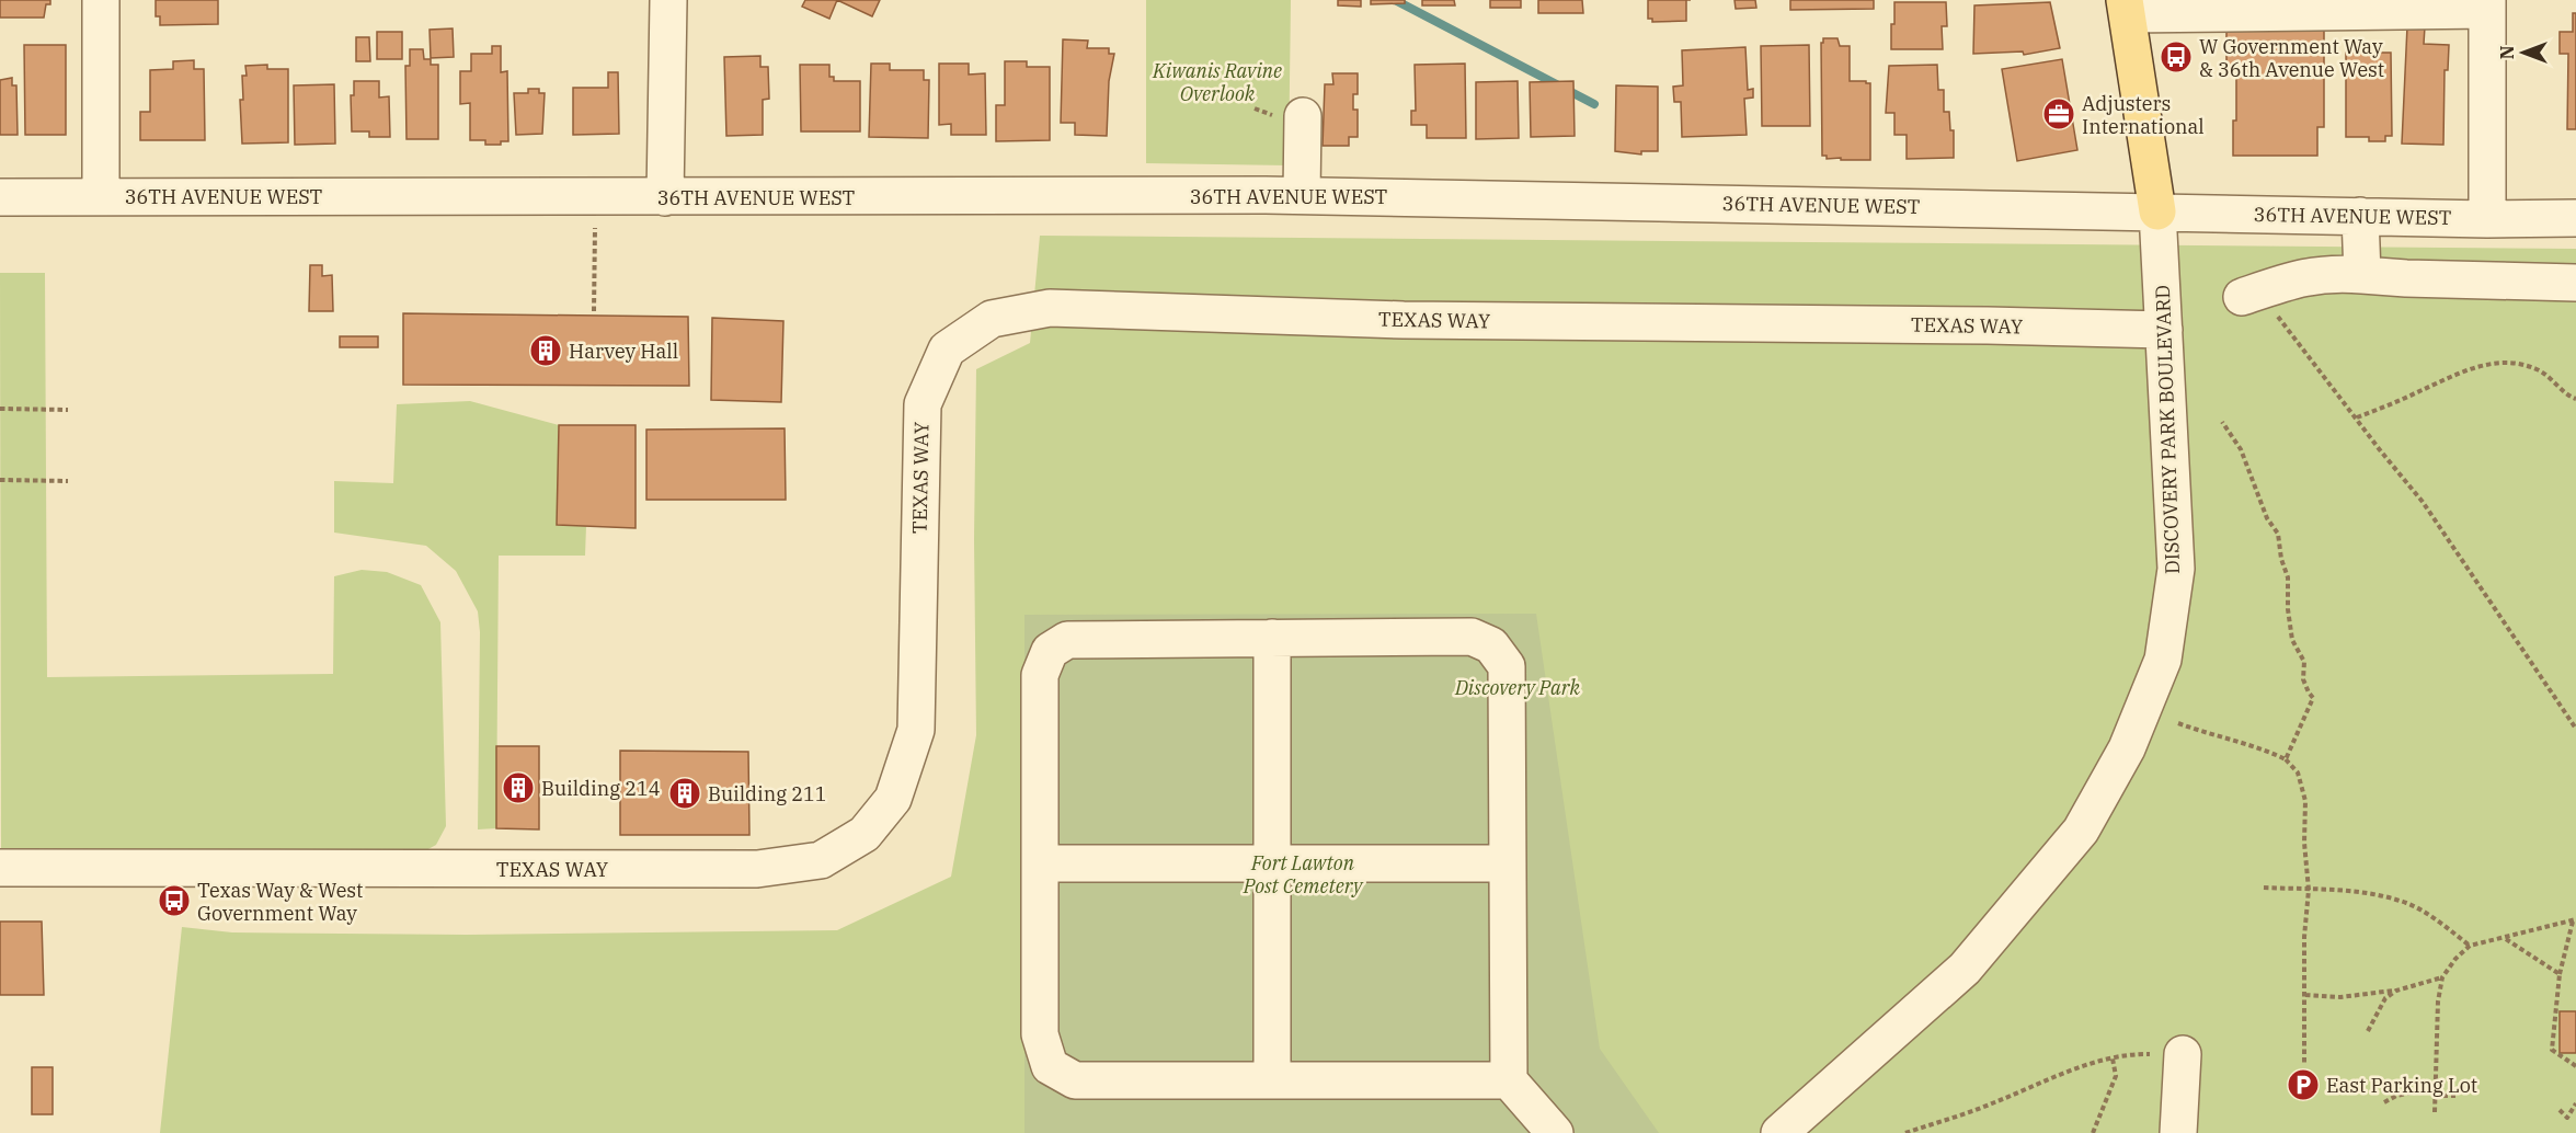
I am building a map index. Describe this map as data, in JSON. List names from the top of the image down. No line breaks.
{"streets":{"street":["36TH AVENUE WEST","TEXAS WAY","DISCOVERY PARK BOULEVARD"]},"crossings":[["36TH AVENUE WEST","DISCOVERY PARK BOULEVARD"],["TEXAS WAY","DISCOVERY PARK BOULEVARD"]],"parks":["Kiwanis Ravine Overlook","Discovery Park","Fort Lawton Post Cemetery"],"places":{"bus stop":["W Government Way & 36th Avenue West","Texas Way & West Government Way"],"office":["Adjusters International"],"building":["Harvey Hall","Building 214","Building 211"],"parking":["East Parking Lot"]},"north":"left"}
